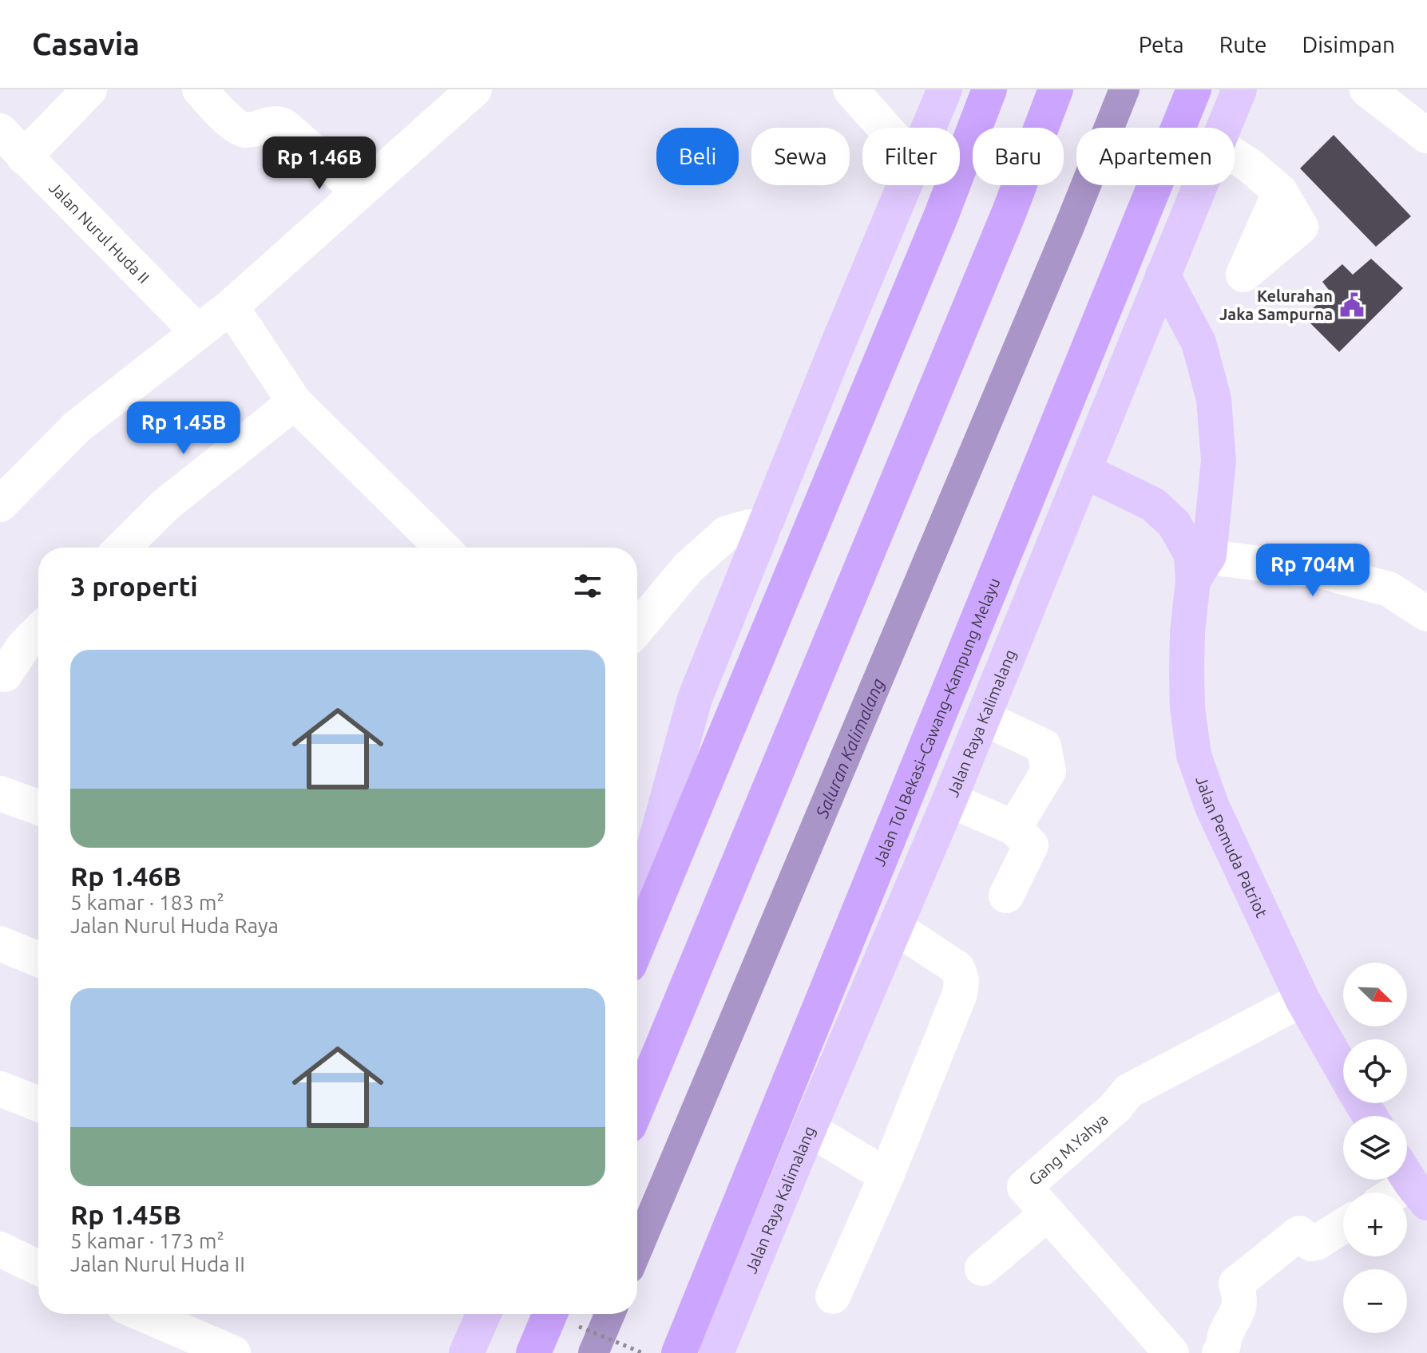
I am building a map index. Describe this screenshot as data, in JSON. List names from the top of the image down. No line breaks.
{"streets":{"highway":["Jalan Tol Bekasi–Cawang–Kampung Melayu"],"main road":["Jalan Raya Kalimalang","Jalan Pemuda Patriot"],"street":["Jalan Nurul Huda II","Gang M.Yahya"]},"crossings":[["Jalan Raya Kalimalang","Jalan Pemuda Patriot"],["Jalan Pemuda Patriot","Gang M.Yahya"]],"water":["Saluran Kalimalang"],"places":{"public building":["Kelurahan Jaka Sampurna"]},"north":"bottom right","page":{"header":"Casavia","nav":["Peta","Rute","Disimpan"],"chip":["Beli","Sewa","Filter","Baru","Apartemen"],"price":["Rp 1.46B","Rp 1.45B","Rp 704M"],"heading":"3 properti","list":[{"name":"Rp 1.46B","note":"5 kamar · 183 m² · Jalan Nurul Huda Raya"},{"name":"Rp 1.45B","note":"5 kamar · 173 m² · Jalan Nurul Huda II"}],"map_buttons":["+","−"]}}
